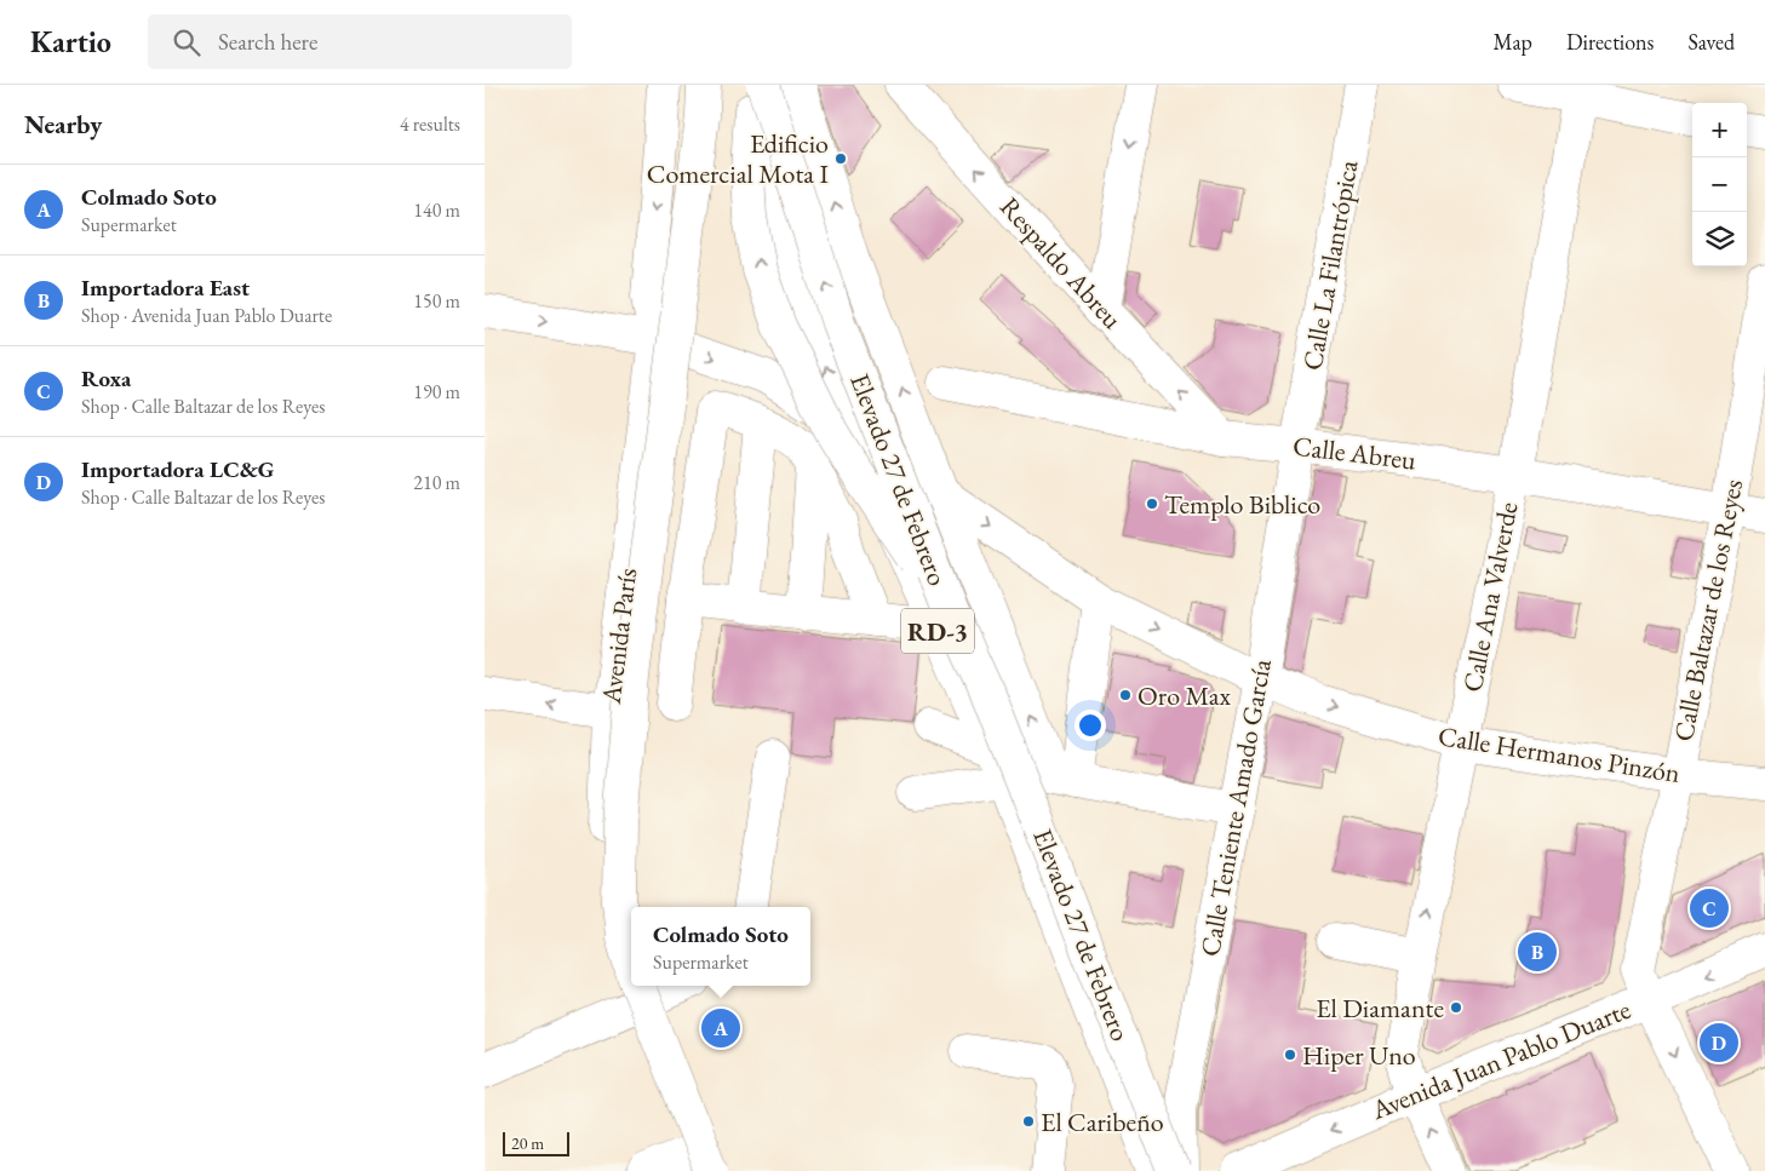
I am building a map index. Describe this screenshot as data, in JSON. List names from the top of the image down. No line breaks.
{"streets":{"main road":["Respaldo Abreu","Calle La Filantrópica","Calle Abreu","Elevado 27 de Febrero","Calle Ana Valverde","Calle Baltazar de los Reyes","RD-3","Avenida París","Calle Hermanos Pinzón","Calle Teniente Amado García","Avenida Juan Pablo Duarte"]},"crossings":[["Respaldo Abreu","Calle Abreu"],["Calle La Filantrópica","Calle Abreu"],["Calle La Filantrópica","Calle Teniente Amado García"],["Calle Abreu","Calle Ana Valverde"],["Calle Abreu","Calle Baltazar de los Reyes"],["Calle Abreu","Calle Teniente Amado García"],["Elevado 27 de Febrero","RD-3"],["Calle Ana Valverde","Calle Hermanos Pinzón"],["Calle Ana Valverde","Avenida Juan Pablo Duarte"],["Calle Baltazar de los Reyes","Calle Hermanos Pinzón"],["Calle Baltazar de los Reyes","Avenida Juan Pablo Duarte"],["RD-3","Calle Hermanos Pinzón"],["Avenida París","Calle Hermanos Pinzón"],["Calle Hermanos Pinzón","Calle Teniente Amado García"]],"one_way":["Avenida Juan Pablo Duarte"],"places":["Edificio Comercial Mota I","Templo Biblico","Oro Max","El Diamante","Hiper Uno","El Caribeño"],"scale_bar":"20 m","page":{"header":"Kartio","search":"Search here","nav":["Map","Directions","Saved"],"heading":["Nearby","4 results"],"map_buttons":["+","−"],"list":[{"mark":"A","name":"Colmado Soto","note":"Supermarket","value":"140 m"},{"mark":"B","name":"Importadora East","note":"Shop · Avenida Juan Pablo Duarte","value":"150 m"},{"mark":"C","name":"Roxa","note":"Shop · Calle Baltazar de los Reyes","value":"190 m"},{"mark":"D","name":"Importadora LC&G","note":"Shop · Calle Baltazar de los Reyes","value":"210 m"}],"pins":["C","B","A","D"],"popup":["Colmado Soto","Supermarket"],"scale":"20 m"}}
